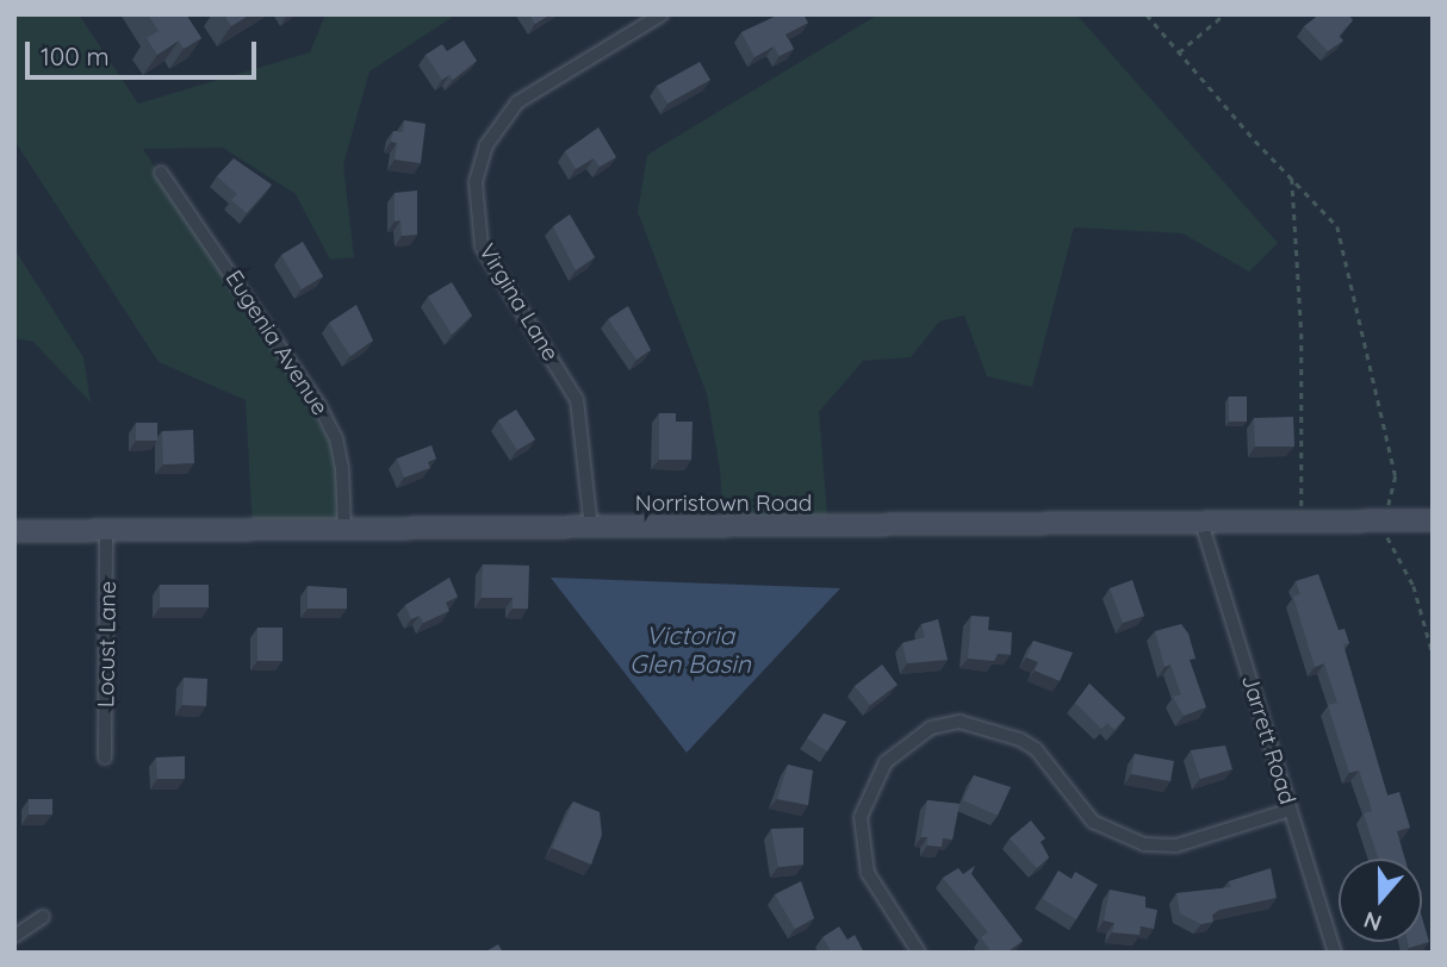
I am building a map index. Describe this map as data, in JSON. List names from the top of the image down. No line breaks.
{"streets":{"main road":["Norristown Road"],"street":["Virgina Lane","Eugenia Avenue","Locust Lane","Jarrett Road"]},"crossings":[["Virgina Lane","Norristown Road"],["Eugenia Avenue","Norristown Road"],["Norristown Road","Locust Lane"],["Norristown Road","Jarrett Road"]],"water":["Victoria Glen Basin"],"scale_bar":"100 m","north":"bottom"}
